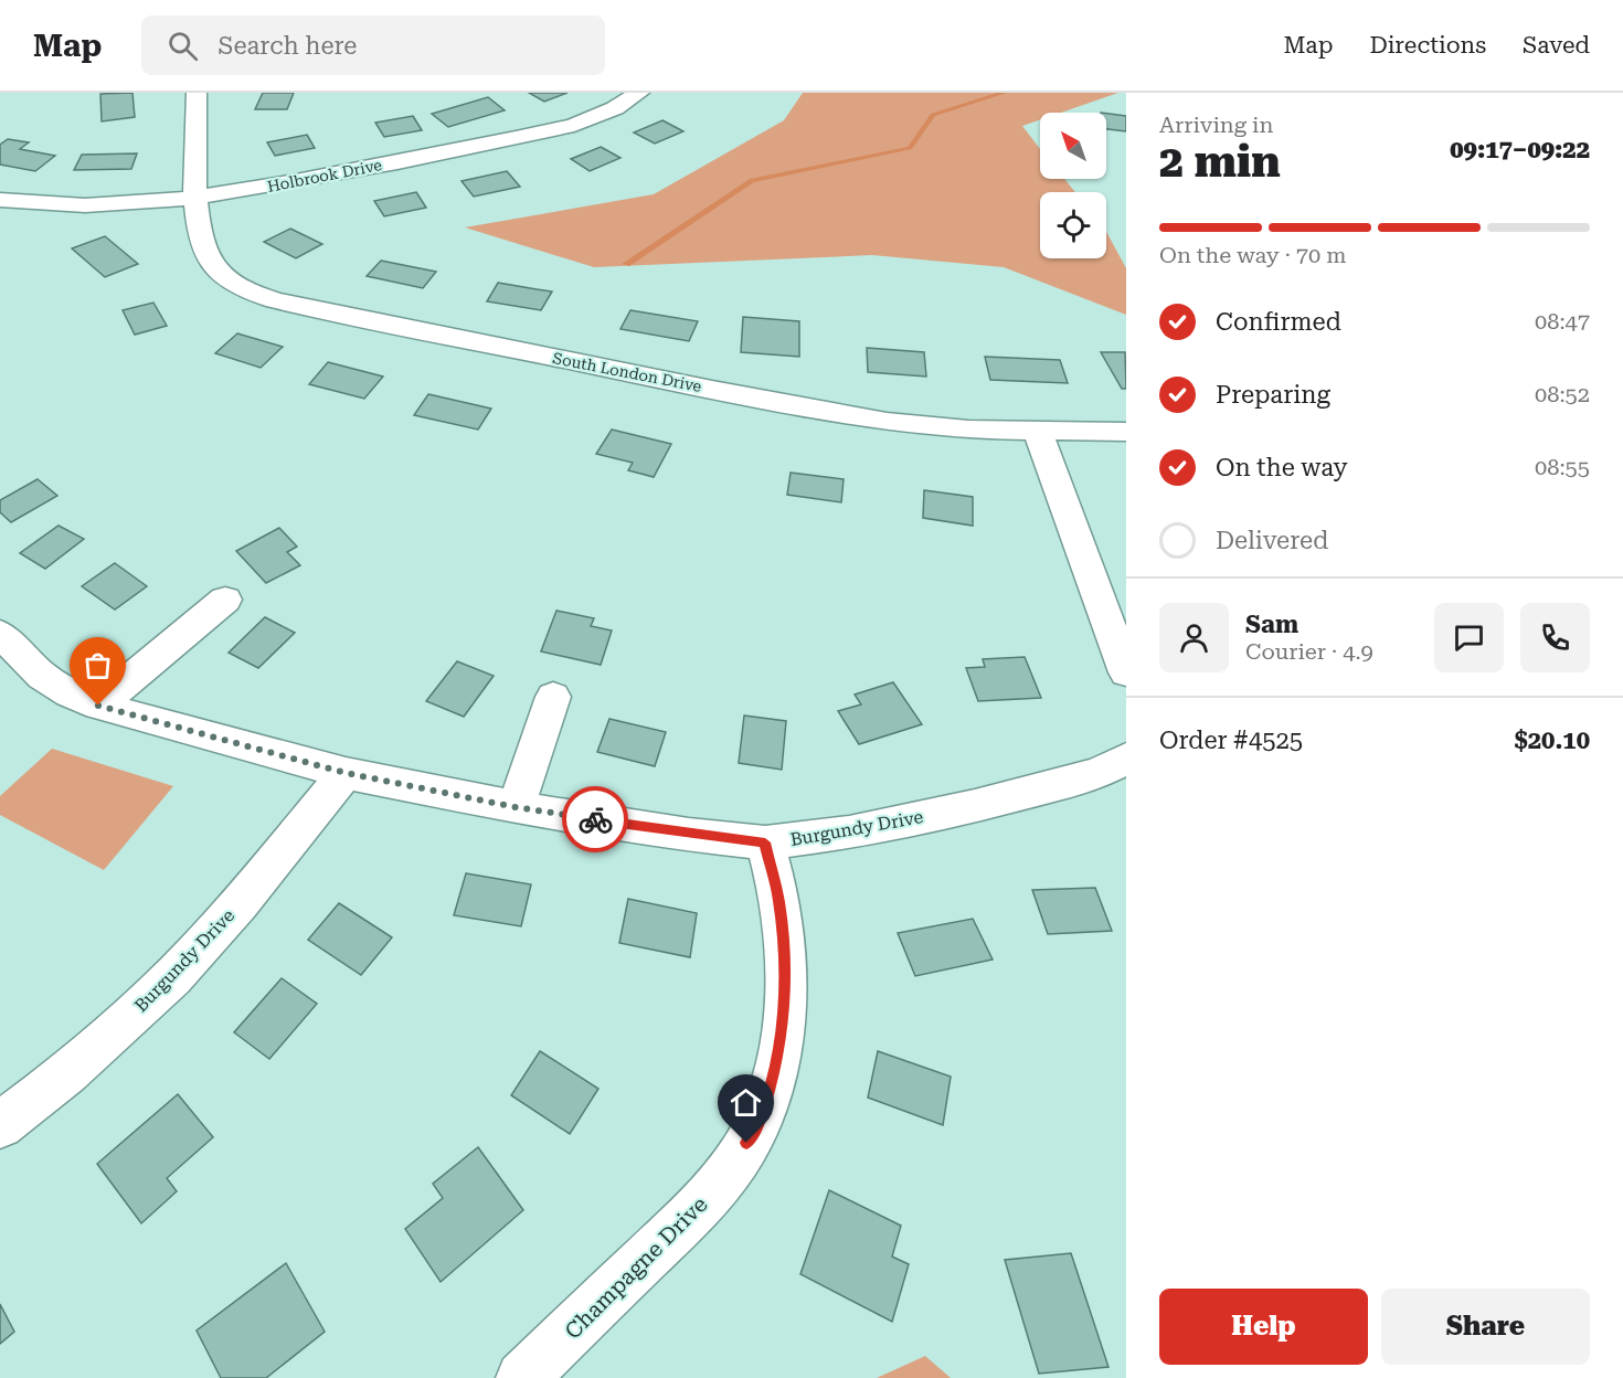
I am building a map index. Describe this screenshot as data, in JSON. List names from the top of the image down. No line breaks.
{"streets":{"street":["Holbrook Drive","South London Drive","Burgundy Drive","Champagne Drive"]},"crossings":[["Holbrook Drive","South London Drive"],["Burgundy Drive","Champagne Drive"]],"north":"top left","page":{"header":"Map","search":"Search here","nav":["Map","Directions","Saved"],"heading":["2 min","Arriving in","09:17–09:22"],"panel":["Sam","Courier · 4.9","Order #4525","$20.10"],"bar":"On the way · 70 m","list":[["Confirmed","08:47"],["Preparing","08:52"],["On the way","08:55"],"Delivered"],"buttons":["Help","Share"]}}
